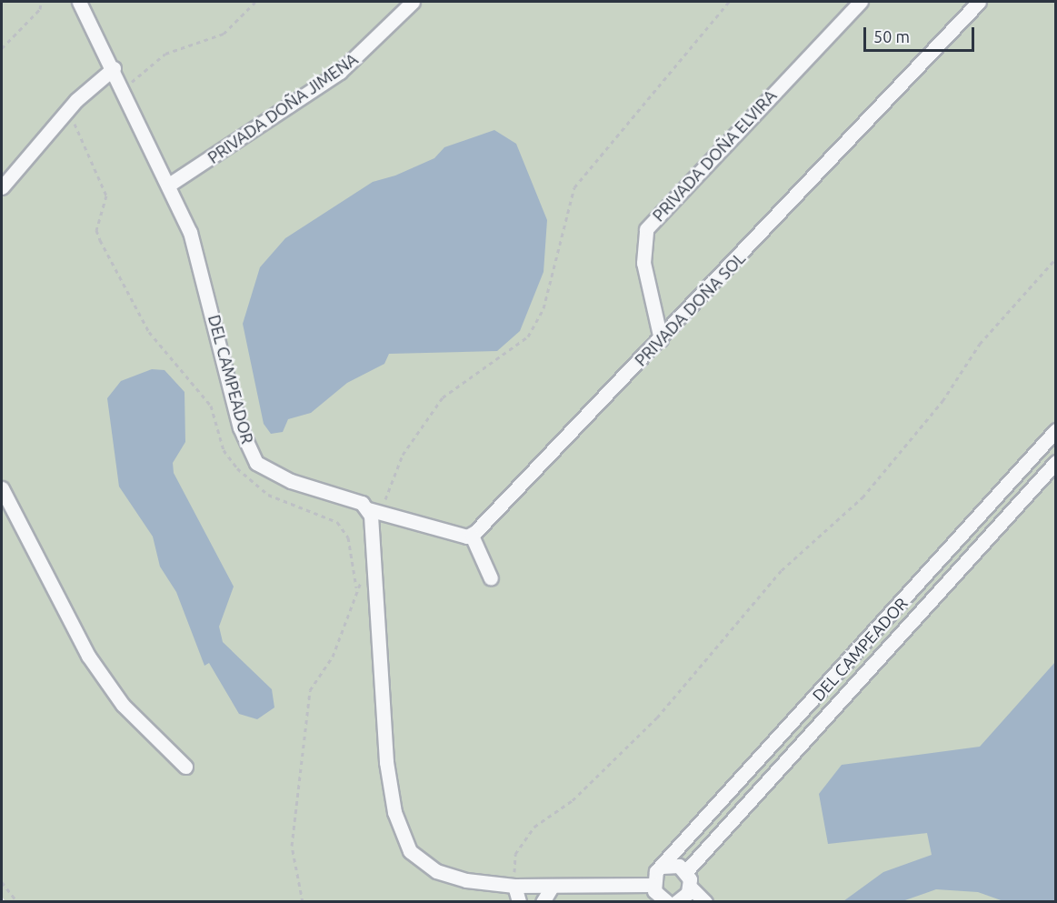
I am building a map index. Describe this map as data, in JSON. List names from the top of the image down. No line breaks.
{"streets":{"street":["PRIVADA DOÑA JIMENA","PRIVADA DOÑA ELVIRA","PRIVADA DOÑA SOL","DEL CAMPEADOR"]},"crossings":[["PRIVADA DOÑA JIMENA","DEL CAMPEADOR"],["PRIVADA DOÑA ELVIRA","PRIVADA DOÑA SOL"]],"scale_bar":"50 m"}
